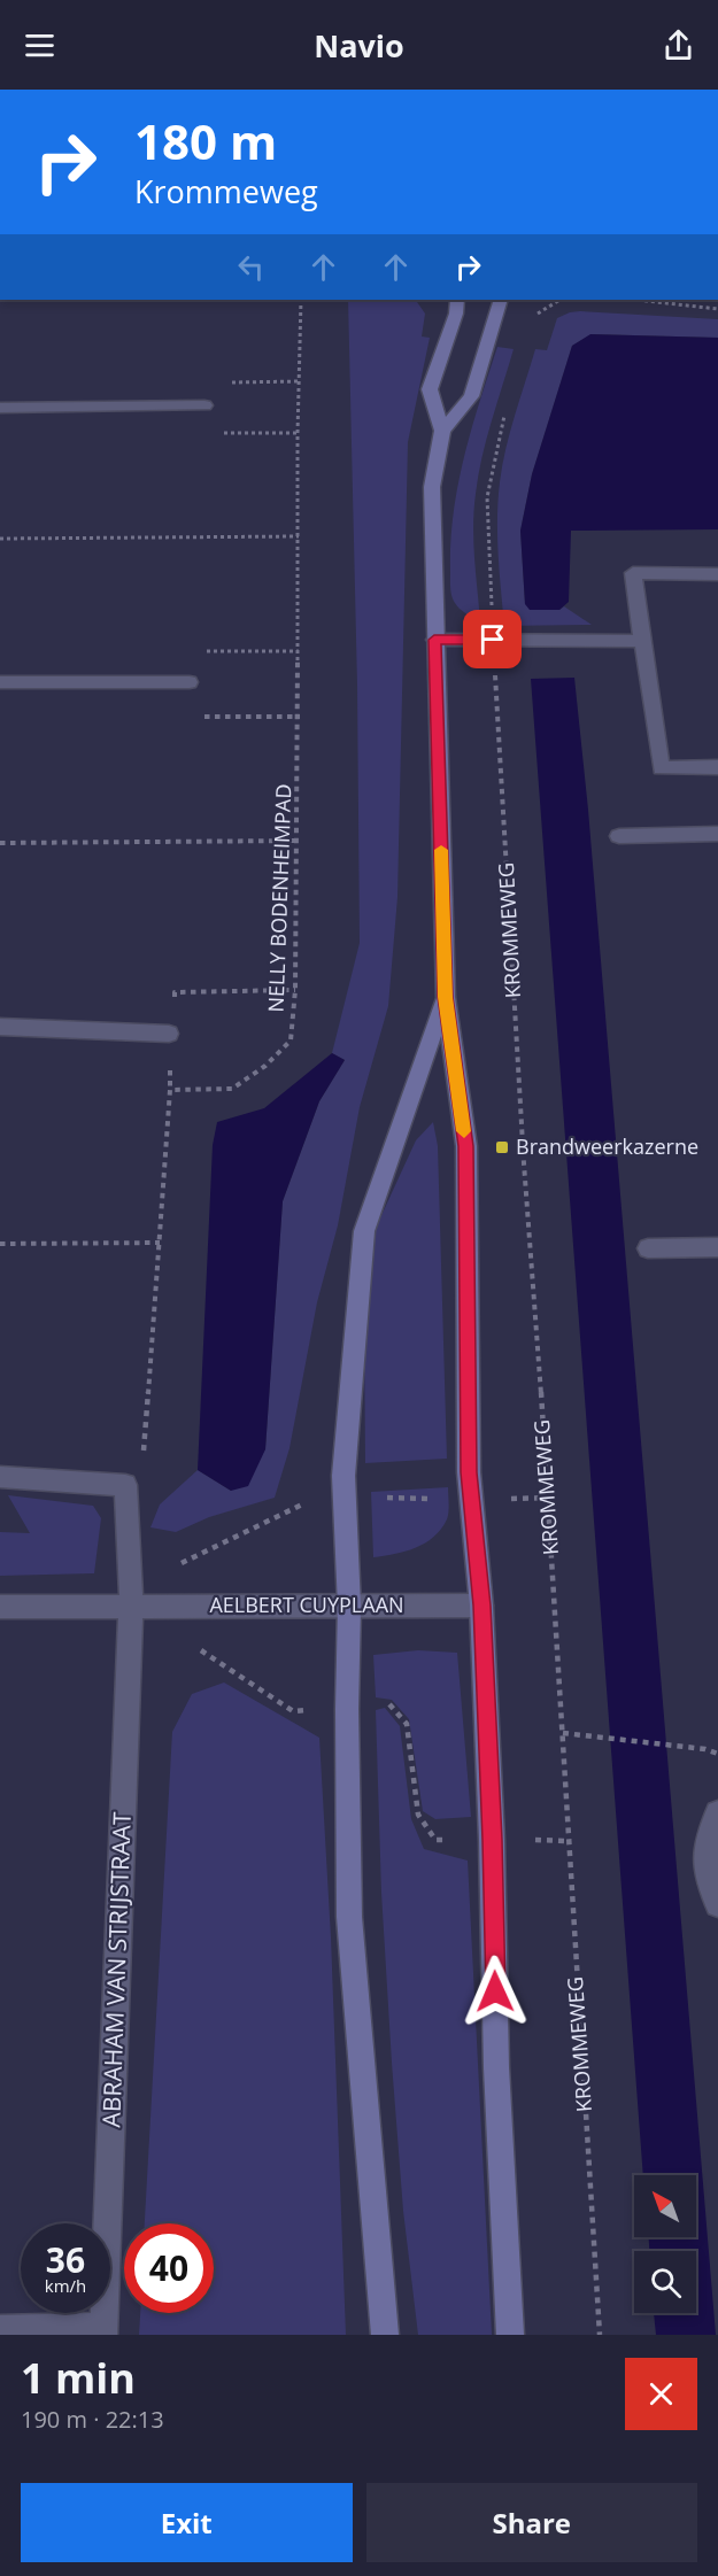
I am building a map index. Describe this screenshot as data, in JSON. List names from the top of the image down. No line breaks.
{"streets":{"street":["AELBERT CUYPLAAN","ABRAHAM VAN STRIJSTRAAT"],"path":["NELLY BODENHEIMPAD","KROMMEWEG"]},"crossings":[["AELBERT CUYPLAAN","ABRAHAM VAN STRIJSTRAAT"]],"places":{"transit":["Brandweerkazerne"]},"north":"top left","page":{"header":"Navio","turn":["180 m","Krommeweg"],"speed":"36 km/h","limit":"40","heading":["1 min","190 m · 22:13"],"buttons":["Exit","Share"]}}
